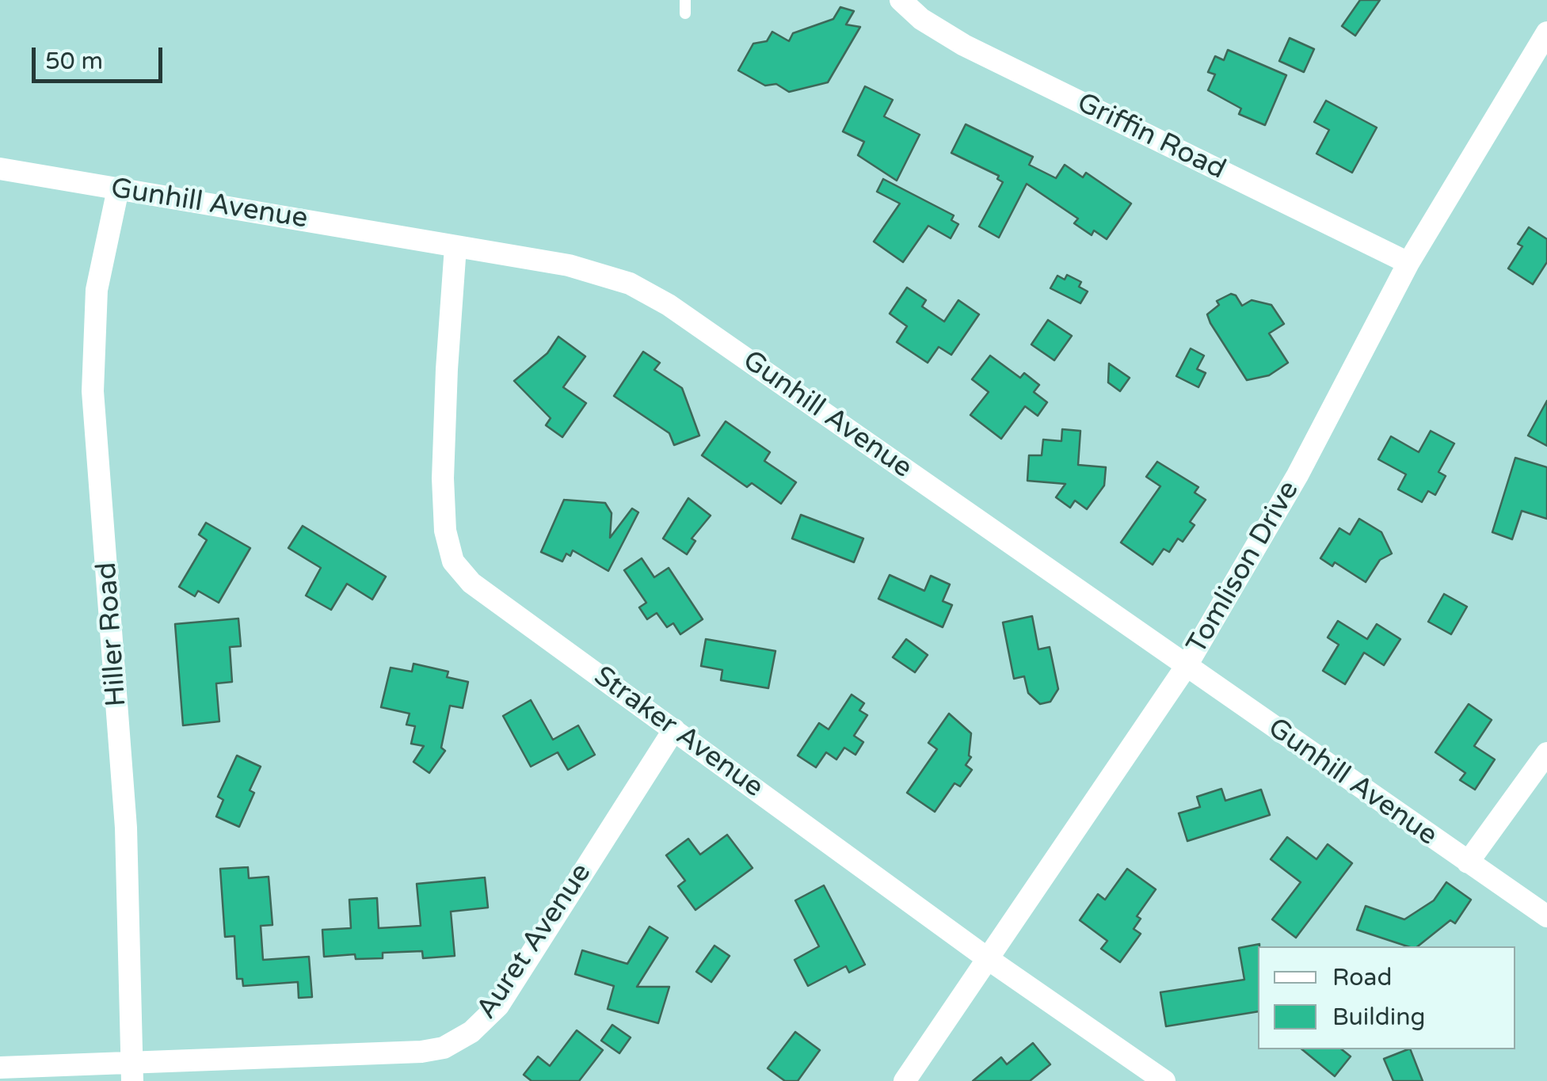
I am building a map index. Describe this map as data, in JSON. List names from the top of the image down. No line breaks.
{"streets":{"street":["Griffin Road","Gunhill Avenue","Tomlison Drive","Hiller Road","Straker Avenue","Auret Avenue"]},"crossings":[["Griffin Road","Tomlison Drive"],["Gunhill Avenue","Tomlison Drive"],["Gunhill Avenue","Hiller Road"],["Gunhill Avenue","Straker Avenue"],["Tomlison Drive","Straker Avenue"],["Hiller Road","Auret Avenue"],["Straker Avenue","Auret Avenue"]],"legend":["Road","Building"],"scale_bar":"50 m"}
